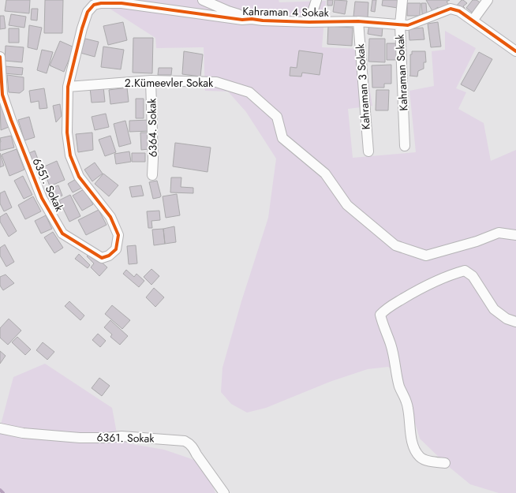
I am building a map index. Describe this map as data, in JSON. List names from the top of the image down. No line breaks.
{"streets":{"street":["Kahraman 4 Sokak","Kahraman Sokak","2.Kümeevler Sokak","Kahraman 3 Sokak","6364. Sokak","6351. Sokak","6361. Sokak"]},"crossings":[["Kahraman 4 Sokak","Kahraman Sokak"],["Kahraman 4 Sokak","2.Kümeevler Sokak"],["Kahraman 4 Sokak","Kahraman 3 Sokak"],["Kahraman 4 Sokak","6351. Sokak"],["2.Kümeevler Sokak","6364. Sokak"],["2.Kümeevler Sokak","6351. Sokak"]]}
